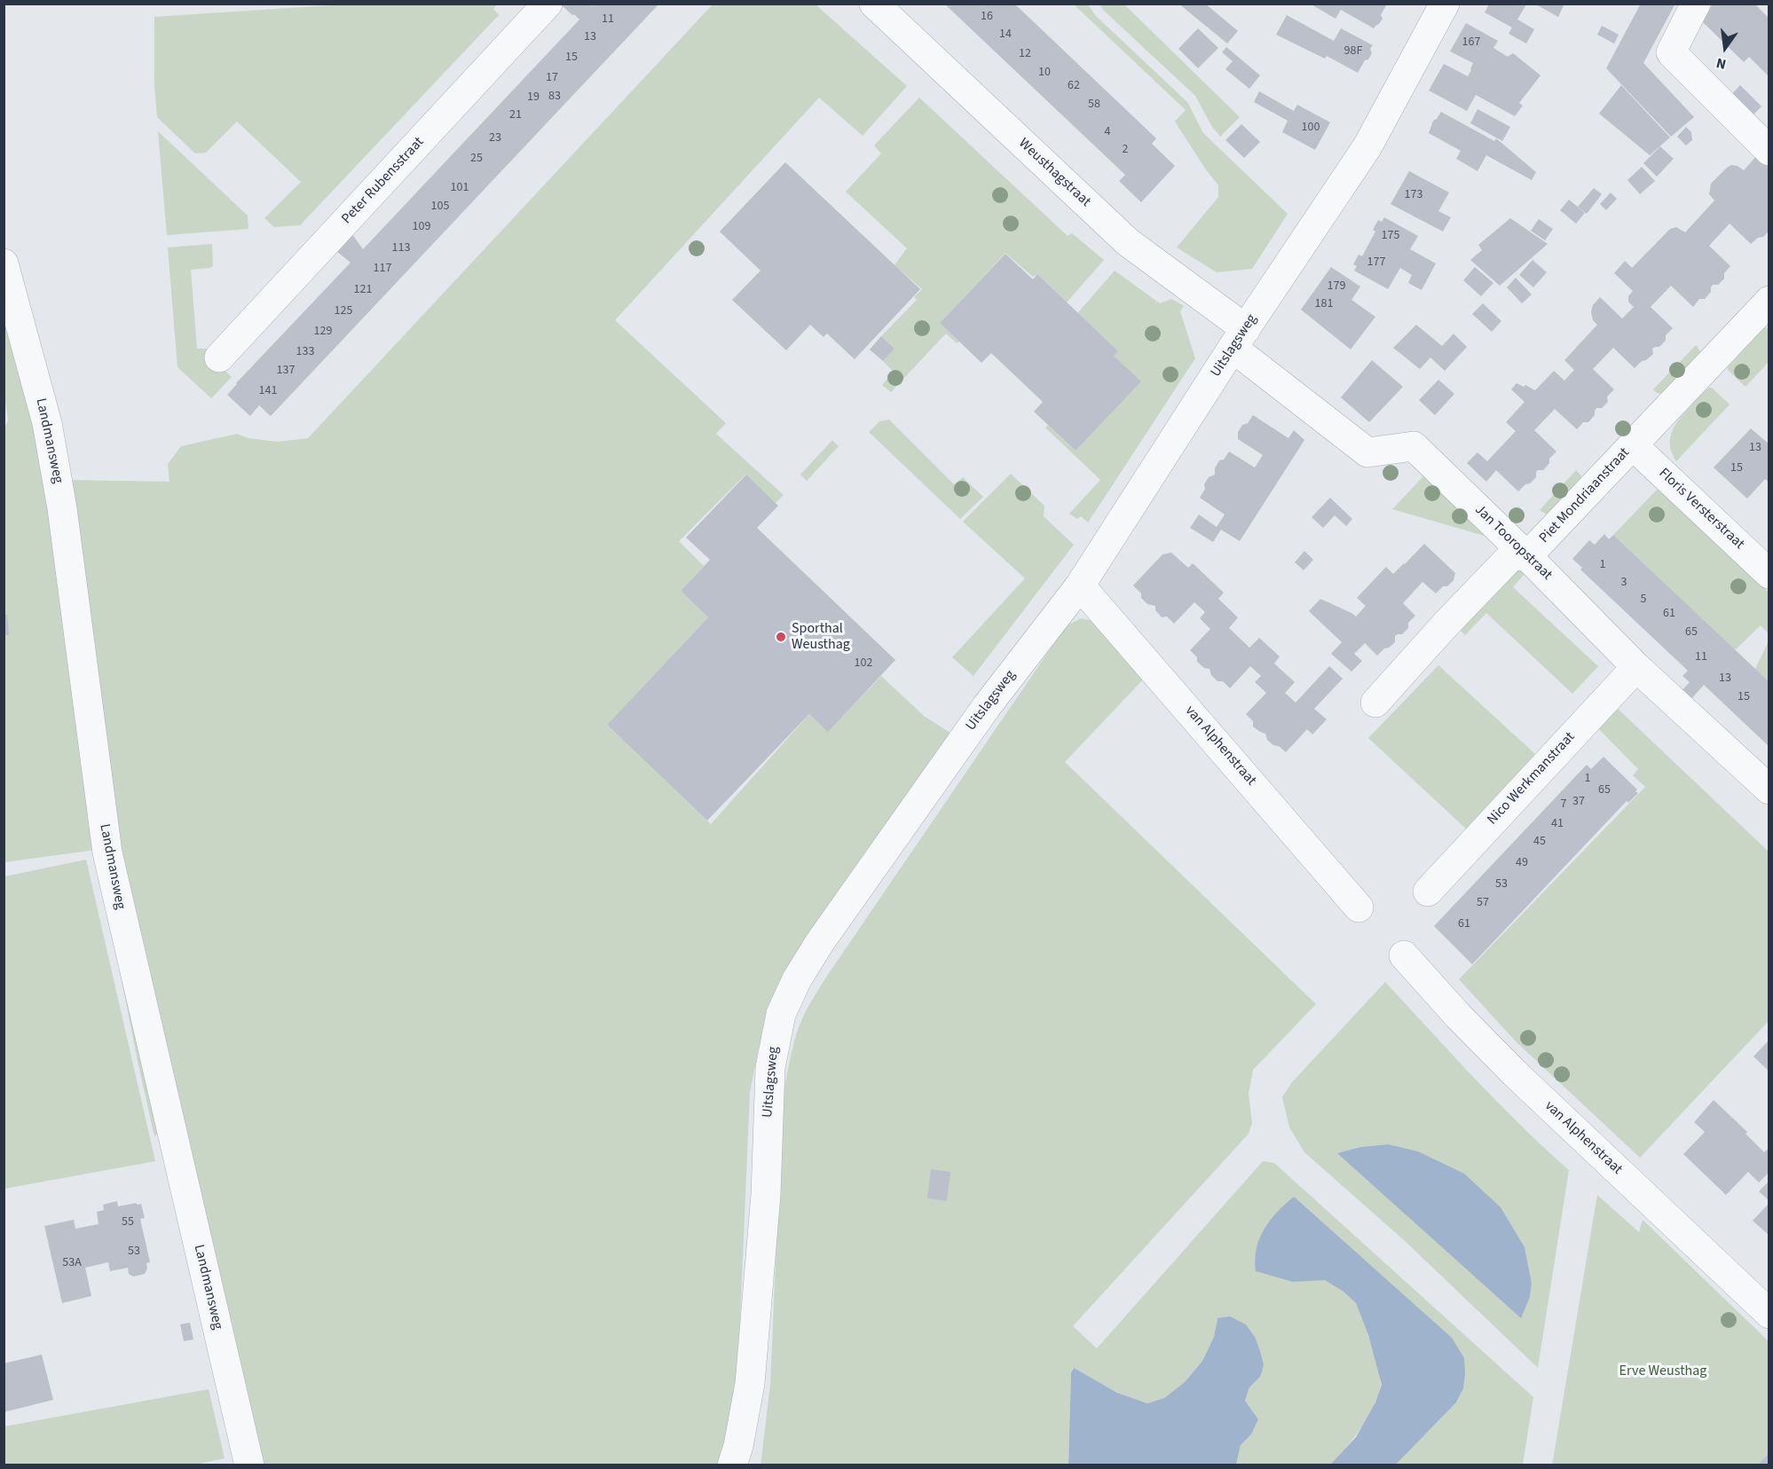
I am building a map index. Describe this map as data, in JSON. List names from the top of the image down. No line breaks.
{"streets":{"street":["Weusthagstraat","Peter Rubensstraat","Uitslagsweg","Landmansweg","Piet Mondriaanstraat","Floris Versterstraat","Jan Tooropstraat","van Alphenstraat","Nico Werkmanstraat"]},"crossings":[["Weusthagstraat","Uitslagsweg"],["Weusthagstraat","Jan Tooropstraat"],["Uitslagsweg","Jan Tooropstraat"],["Uitslagsweg","van Alphenstraat"],["Piet Mondriaanstraat","Floris Versterstraat"],["Piet Mondriaanstraat","Jan Tooropstraat"],["Jan Tooropstraat","Nico Werkmanstraat"]],"parks":["Erve Weusthag"],"places":["Sporthal Weusthag"],"house_numbers":["16","11","14","13","167","98F","12","15","10","17","62","83","19","58","21","100","4","23","2","25","101","173","105","109","175","113","177","117","179","121","181","125","129","133","137","141","13","15","1","3","5","61","65","11","102","13","15","1","65","37","7","41","45","49","53","57","61","55","53","53A"],"north":"bottom"}
